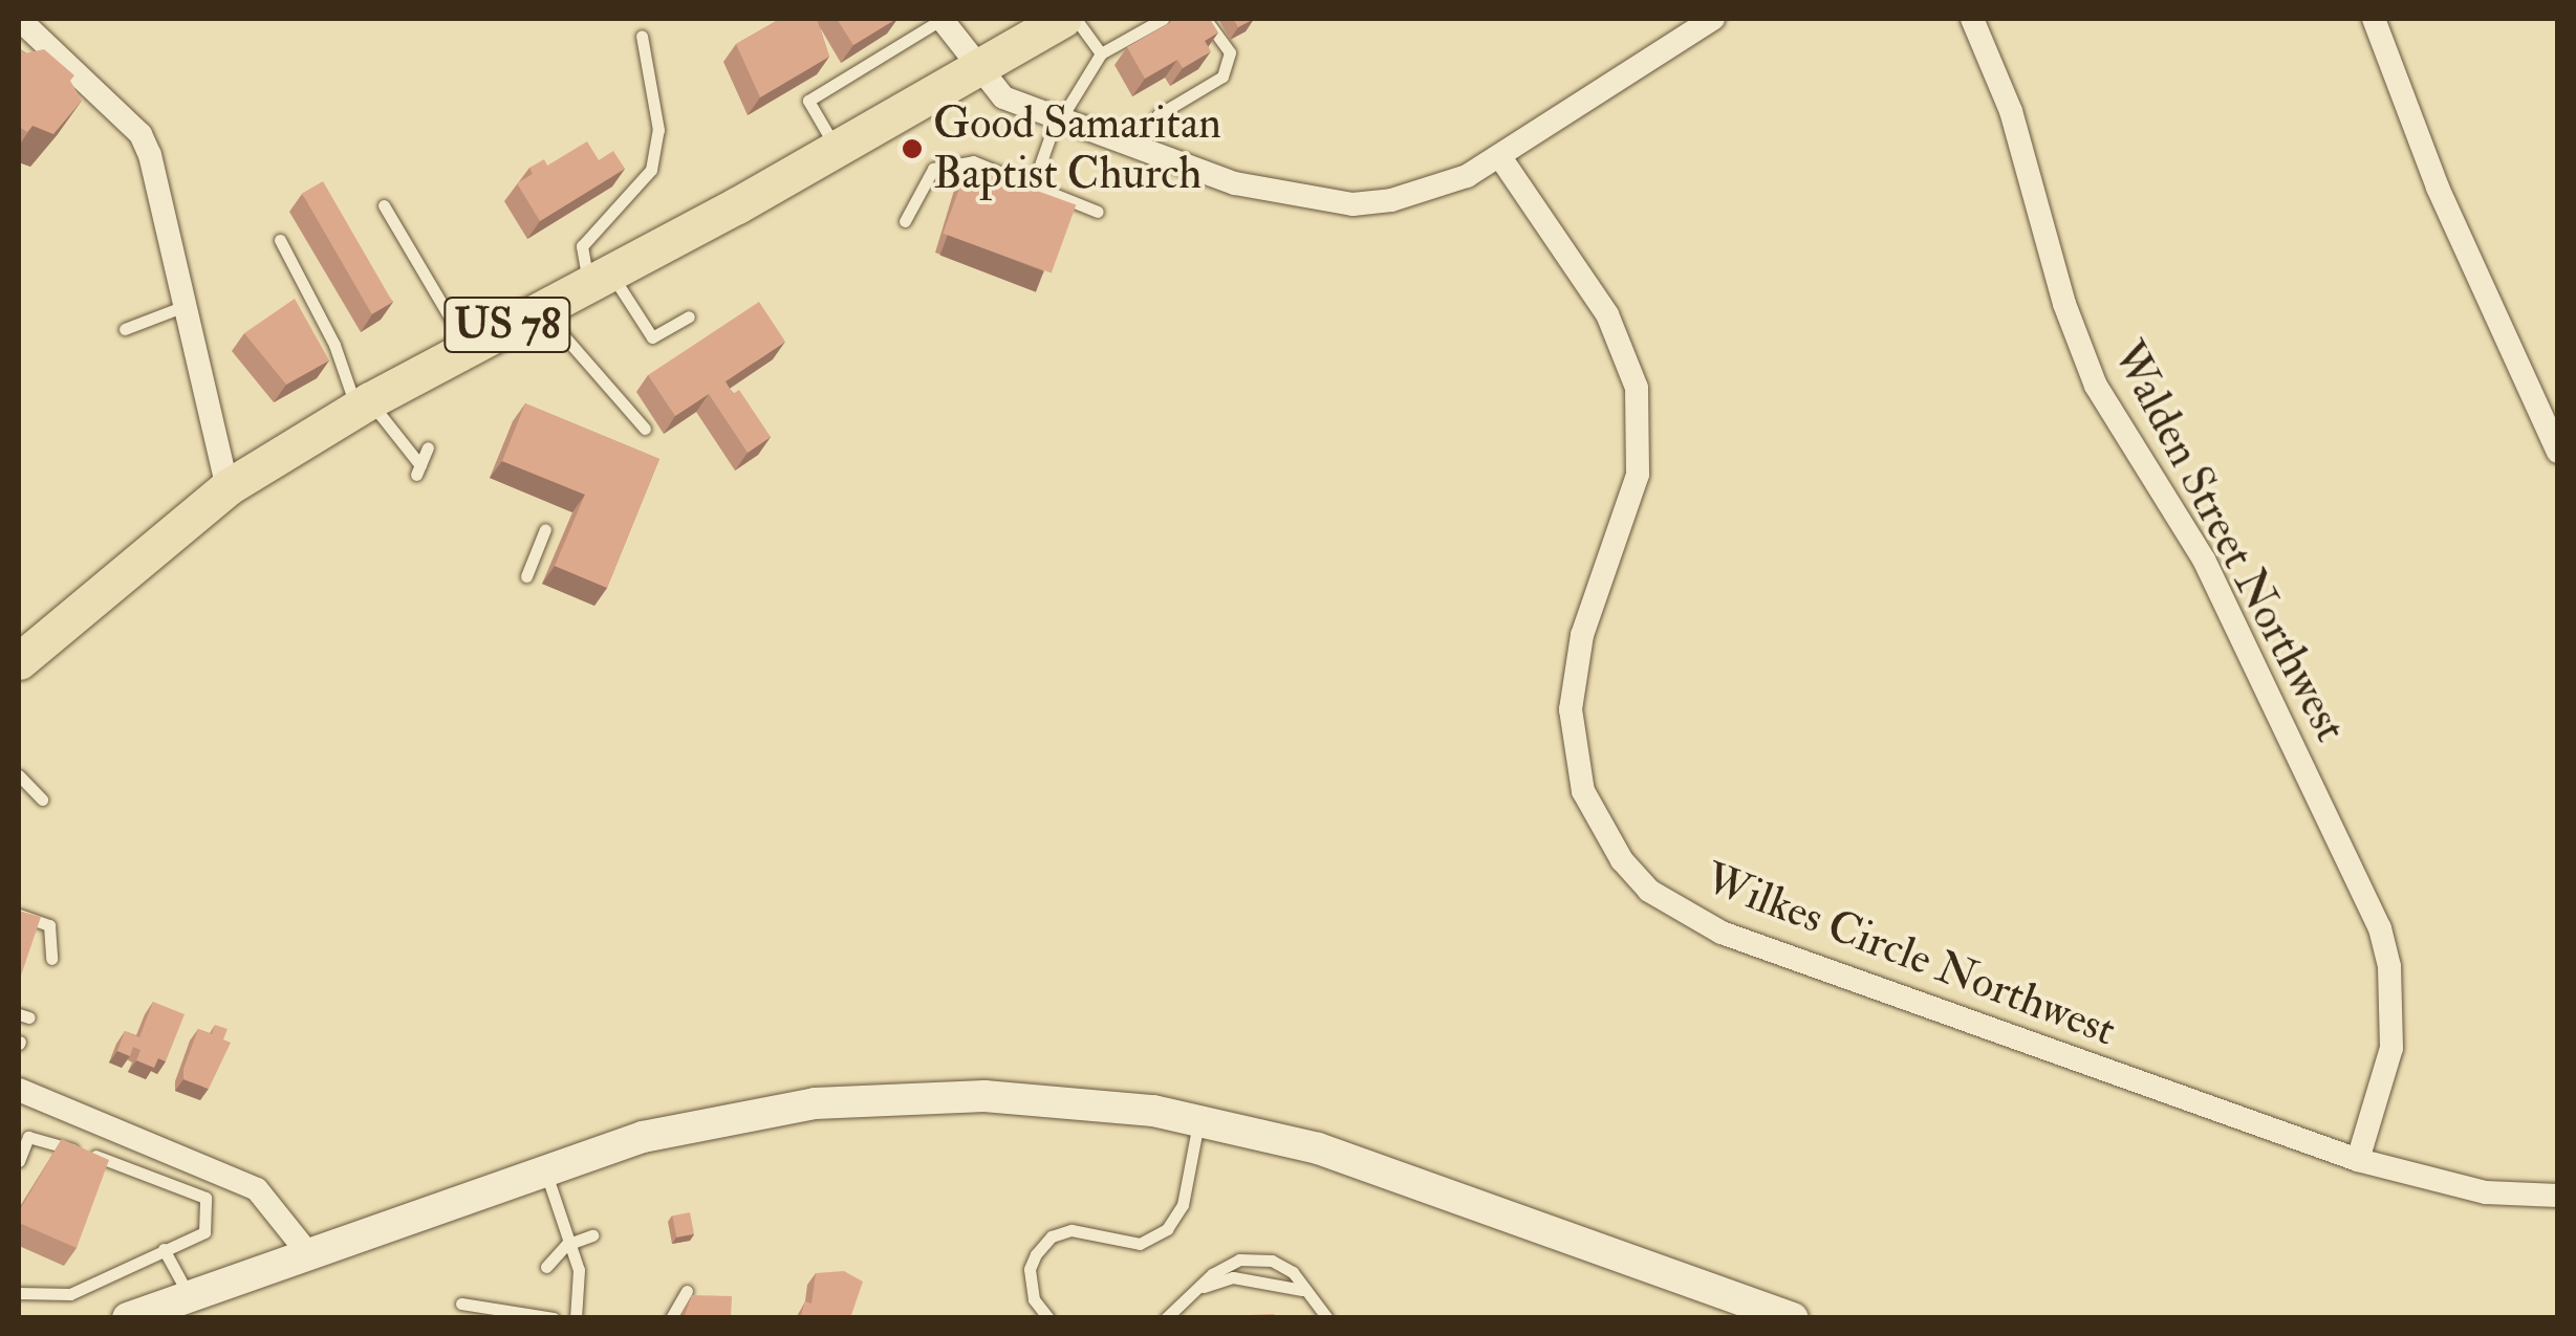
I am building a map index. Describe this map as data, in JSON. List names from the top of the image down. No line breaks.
{"streets":{"main road":["US 78"],"street":["Walden Street Northwest","Wilkes Circle Northwest"]},"crossings":[["Walden Street Northwest","Wilkes Circle Northwest"]],"places":["Good Samaritan Baptist Church"]}
